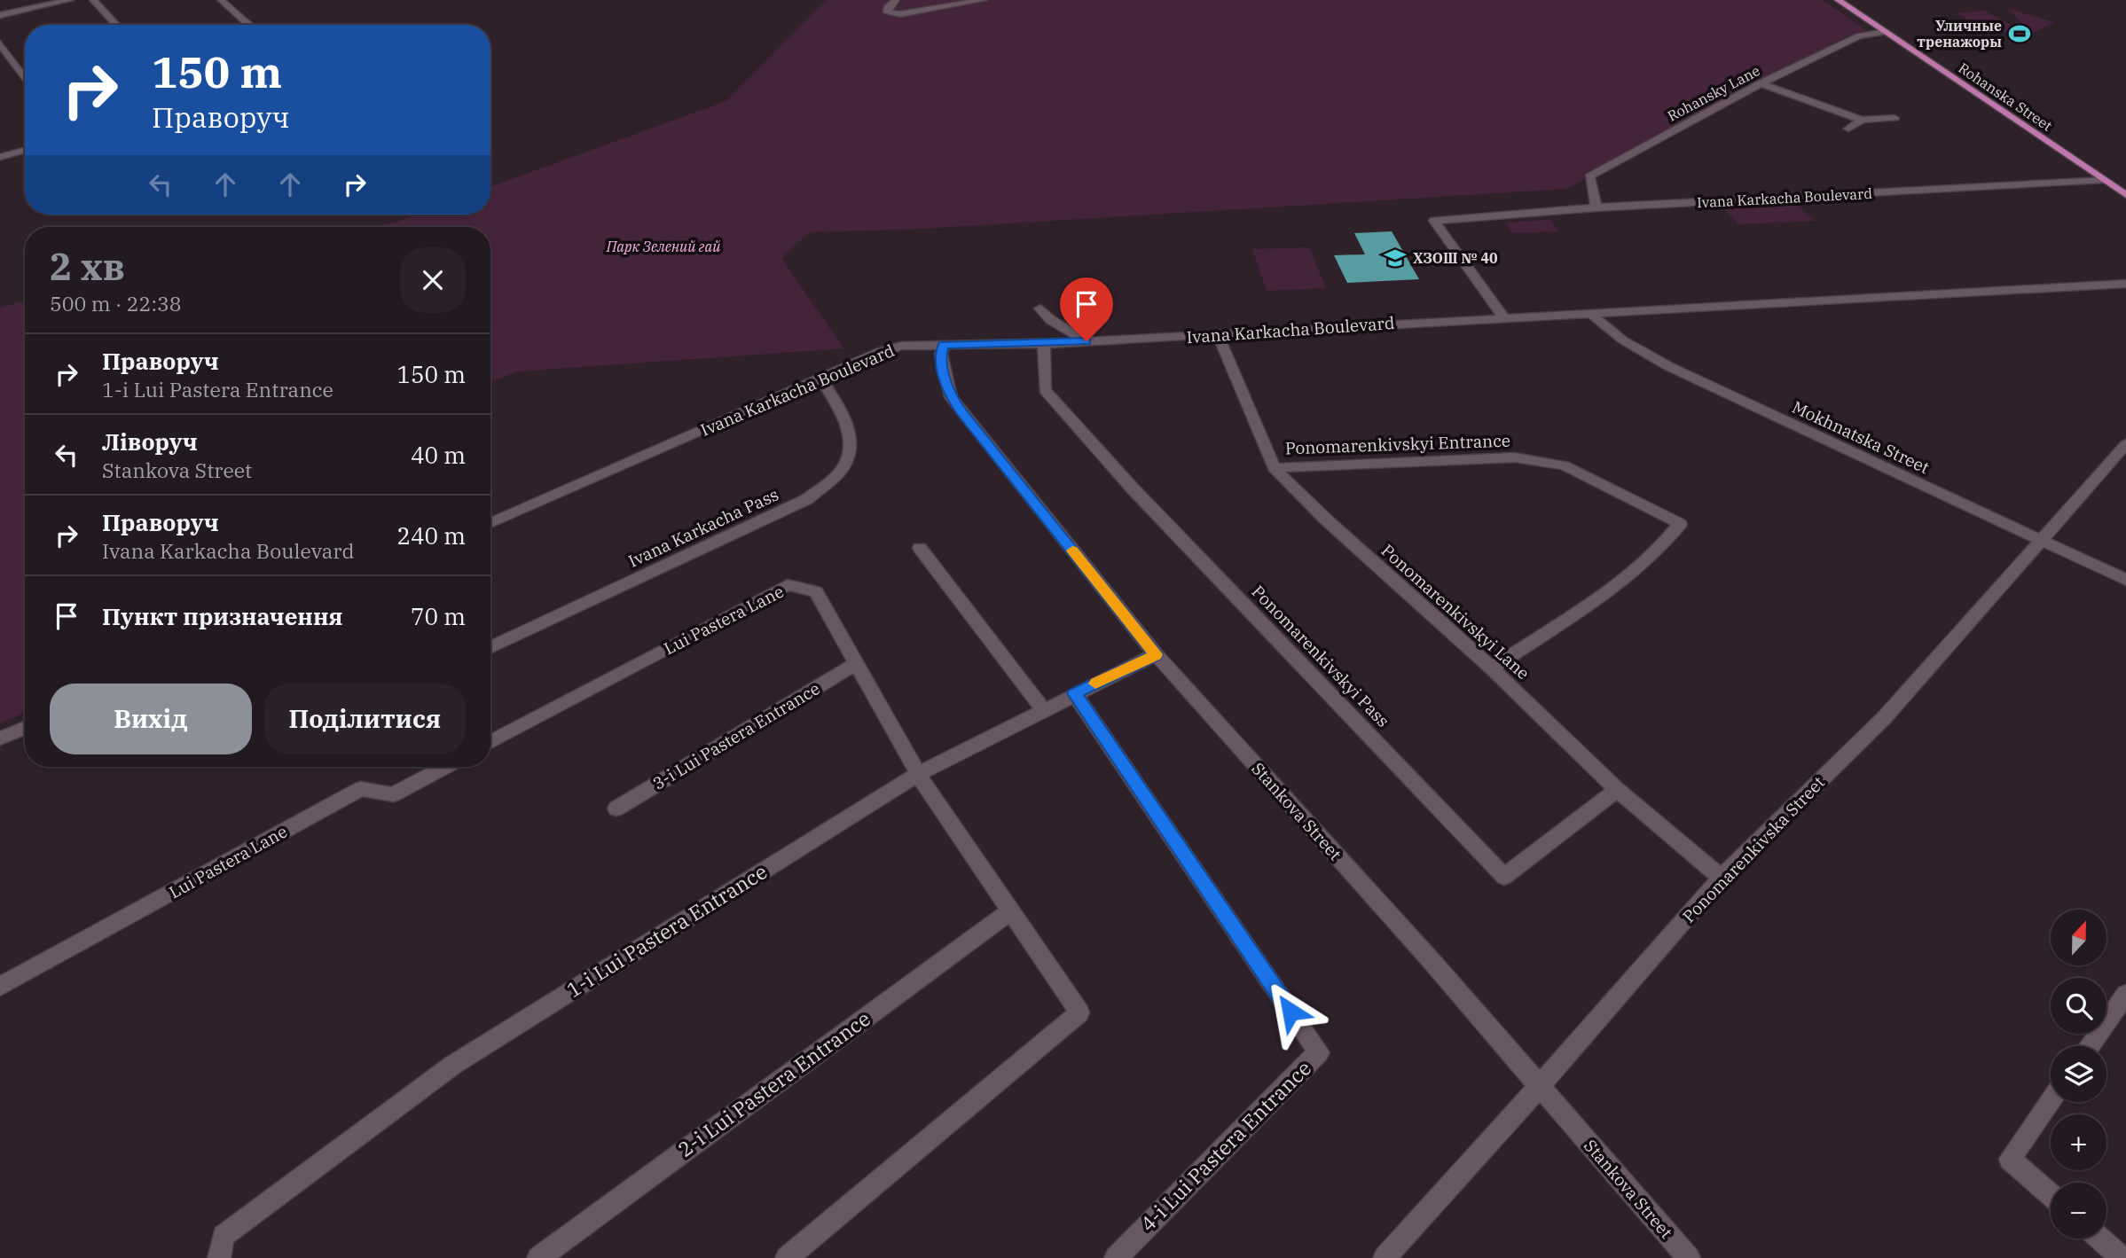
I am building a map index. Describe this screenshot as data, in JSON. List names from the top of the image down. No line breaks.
{"streets":{"main road":["Rohanska Street"],"street":["Rohansky Lane","Ivana Karkacha Boulevard","Mokhnatska Street","Ponomarenkivskyi Entrance","Ivana Karkacha Pass","Ponomarenkivskyi Lane","Lui Pastera Lane","Ponomarenkivskyi Pass","3-i Lui Pastera Entrance","Stankova Street","Ponomarenkivska Street","1-i Lui Pastera Entrance","2-i Lui Pastera Entrance","4-i Lui Pastera Entrance"]},"crossings":[["Rohansky Lane","Rohanska Street"],["Rohansky Lane","Ivana Karkacha Boulevard"],["Rohanska Street","Ivana Karkacha Boulevard"],["Ivana Karkacha Boulevard","Mokhnatska Street"],["Ivana Karkacha Boulevard","Ivana Karkacha Pass"],["Ivana Karkacha Boulevard","Ponomarenkivskyi Lane"],["Ivana Karkacha Boulevard","Ponomarenkivskyi Pass"],["Ivana Karkacha Boulevard","Stankova Street"],["Mokhnatska Street","Ponomarenkivska Street"],["Ponomarenkivskyi Entrance","Ponomarenkivskyi Lane"],["Ponomarenkivskyi Lane","Ponomarenkivskyi Pass"],["Ponomarenkivskyi Lane","Ponomarenkivska Street"],["Lui Pastera Lane","3-i Lui Pastera Entrance"],["Lui Pastera Lane","1-i Lui Pastera Entrance"],["Stankova Street","Ponomarenkivska Street"],["Stankova Street","1-i Lui Pastera Entrance"],["1-i Lui Pastera Entrance","4-i Lui Pastera Entrance"]],"parks":["Парк Зелений гай"],"places":{"sports":["Уличные тренажоры"],"school or university":["ХЗОШ № 40"]},"north":"top","page":{"turn":["150 m","Праворуч"],"heading":["2 хв","500 m · 22:38"],"list":[{"name":"Праворуч","note":"1-i Lui Pastera Entrance","value":"150 m"},{"name":"Ліворуч","note":"Stankova Street","value":"40 m"},{"name":"Праворуч","note":"Ivana Karkacha Boulevard","value":"240 m"},{"name":"Пункт призначення","value":"70 m"}],"buttons":["Вихід","Поділитися"],"map_buttons":["+","−"]}}
